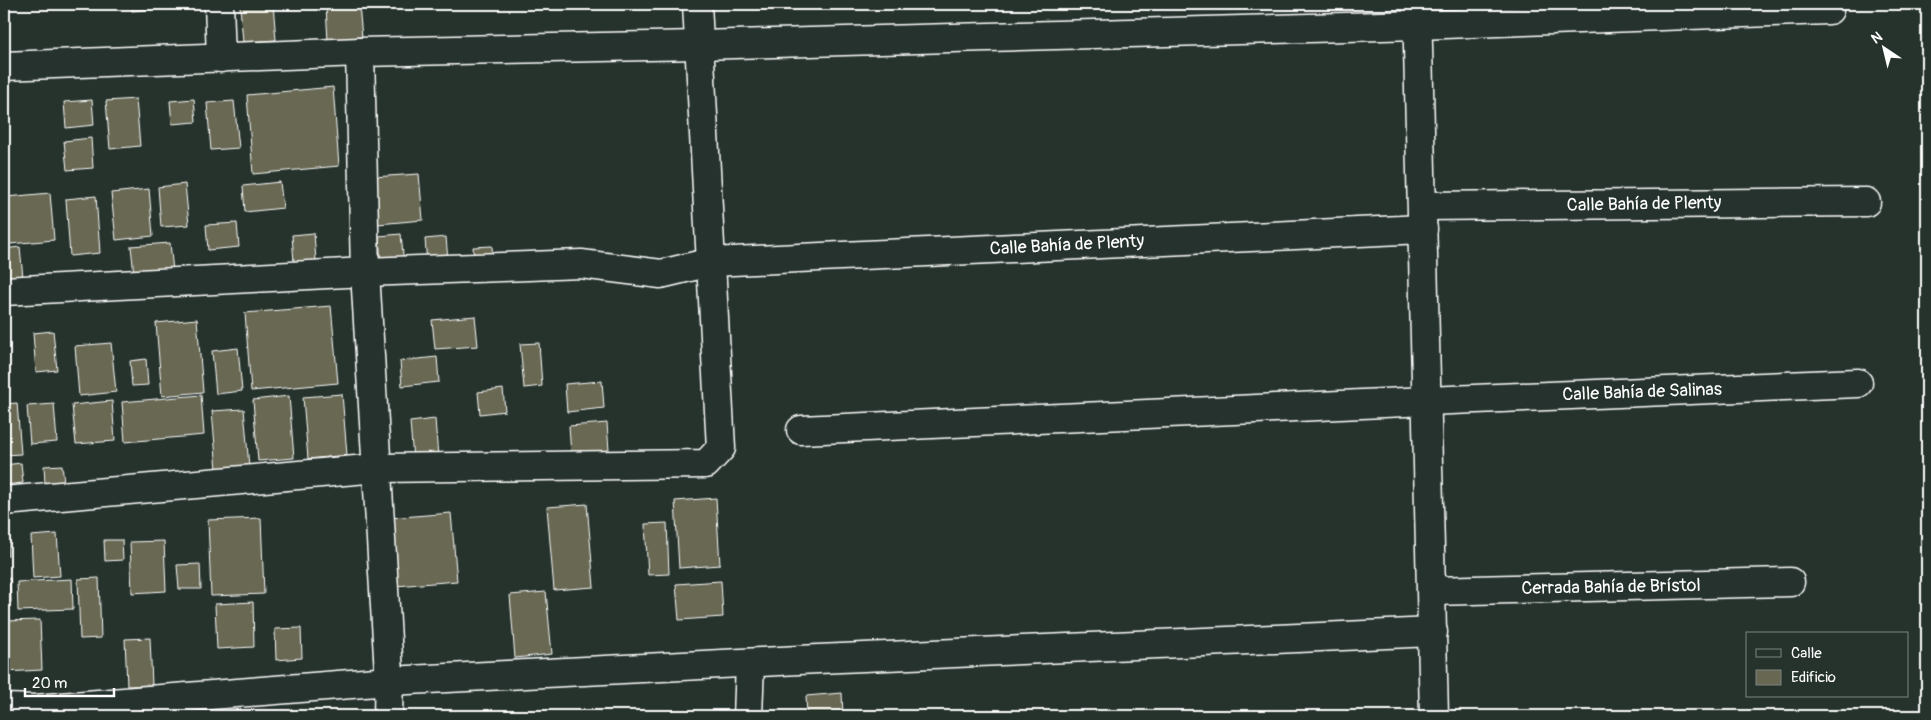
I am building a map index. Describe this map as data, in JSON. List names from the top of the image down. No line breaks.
{"streets":{"street":["Calle Bahía de Plenty","Calle Bahía de Salinas","Cerrada Bahía de Brístol"]},"legend":["Calle","Edificio"],"scale_bar":"20 m","north":"top left"}
